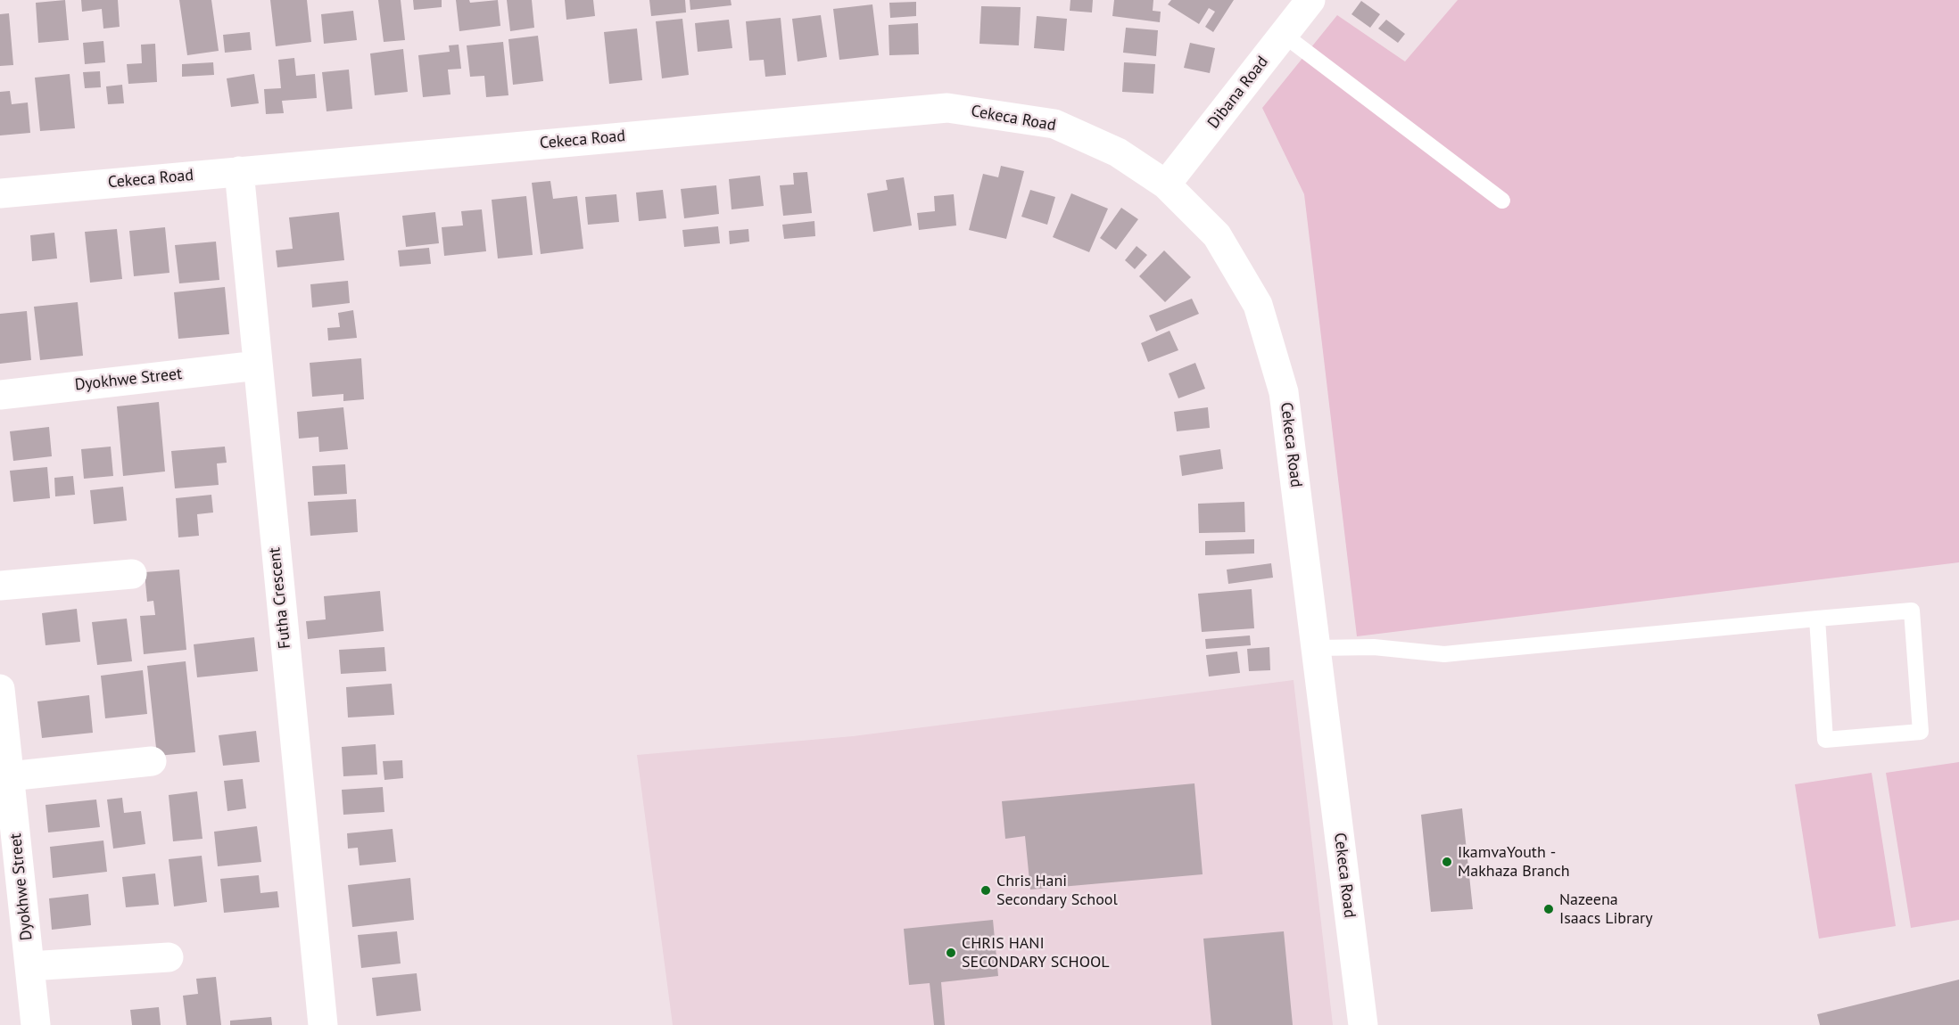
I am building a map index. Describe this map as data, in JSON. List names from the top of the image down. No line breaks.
{"streets":{"street":["Dibana Road","Cekeca Road","Dyokhwe Street","Futha Crescent"]},"crossings":[["Dibana Road","Cekeca Road"],["Cekeca Road","Futha Crescent"],["Dyokhwe Street","Futha Crescent"]],"places":["IkamvaYouth - Makhaza Branch","Chris Hani Secondary School","Nazeena Isaacs Library","CHRIS HANI SECONDARY SCHOOL"]}
